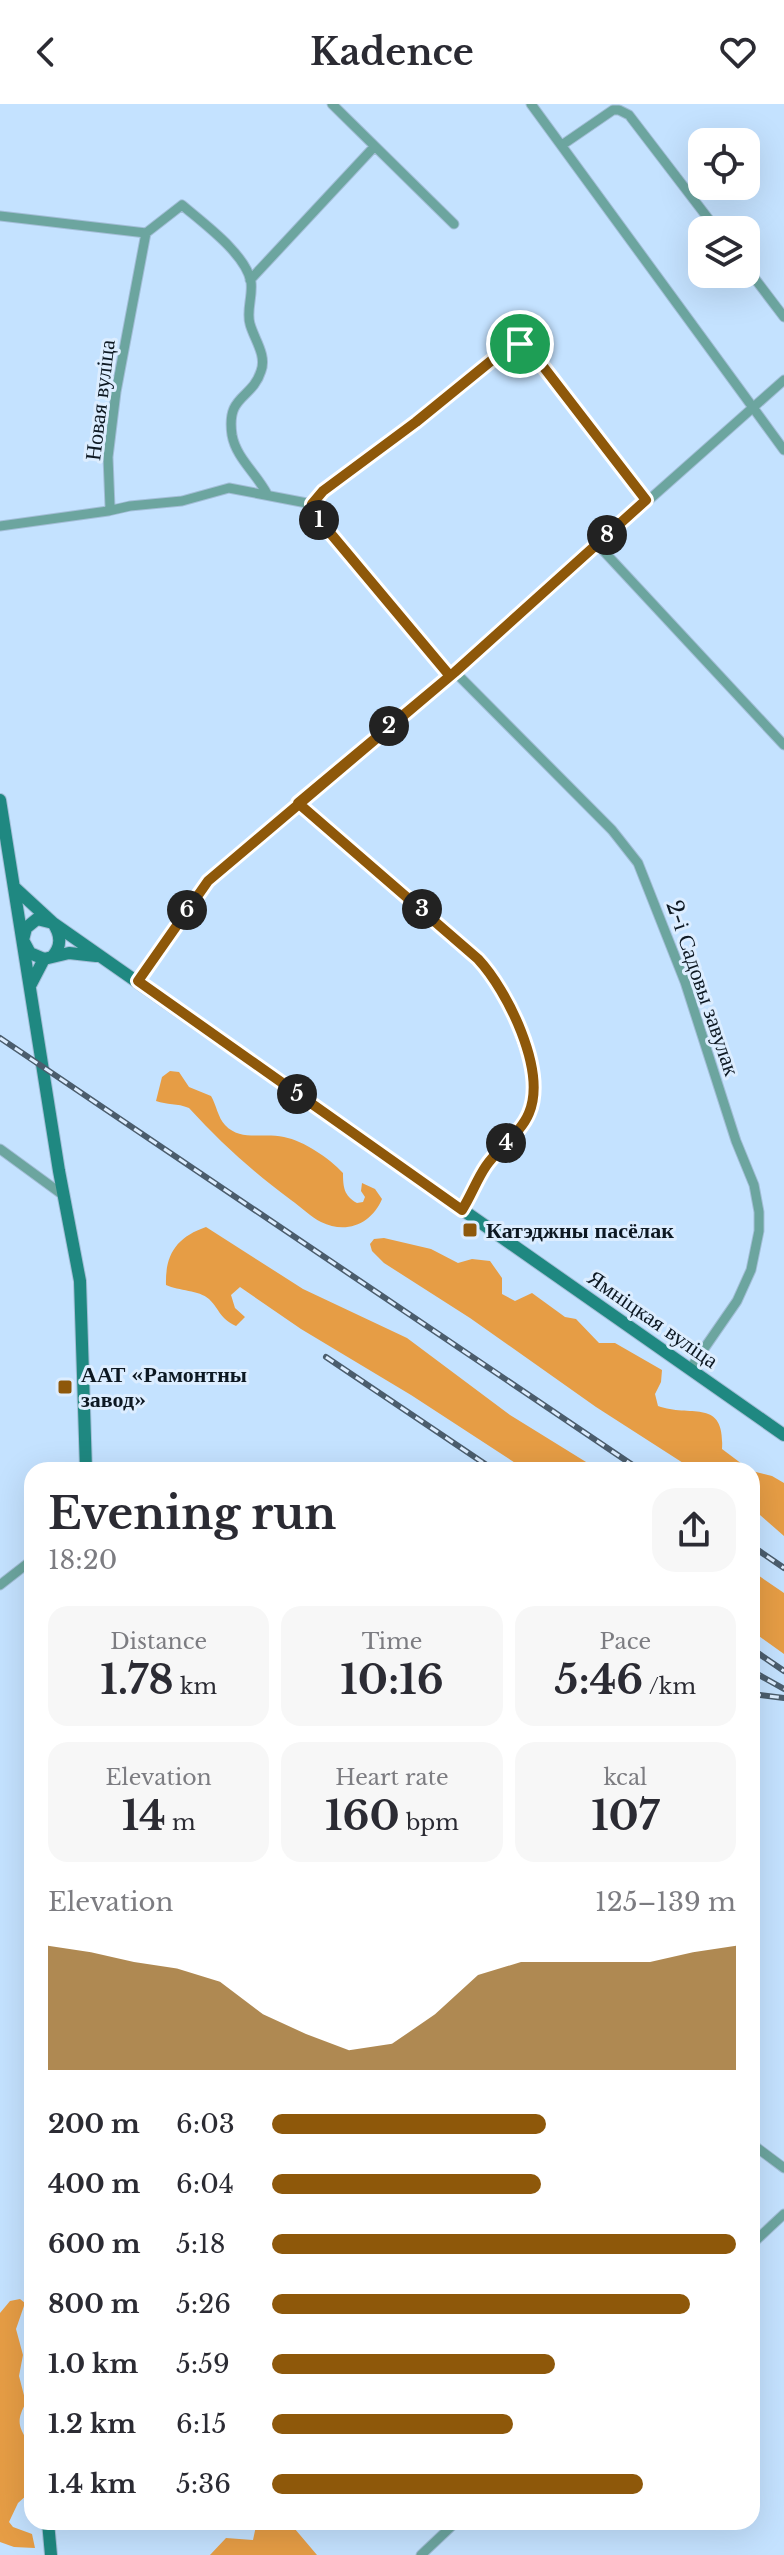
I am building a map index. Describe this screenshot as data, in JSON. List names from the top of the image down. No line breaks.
{"streets":{"main road":["Ямніцкая вуліца"],"street":["Новая вуліца","2-і Садовы завулак"]},"crossings":[["2-і Садовы завулак","Ямніцкая вуліца"]],"places":{"transit":["Катэджны пасёлак","ААТ «Рамонтны завод»"]},"page":{"header":"Kadence","pins":["1","8","2","3","6","5","4"],"heading":["Evening run","18:20"],"stats":[["Distance","1.78 km"],["Time","10:16"],["Pace","5:46 /km"],["Elevation","14 m"],["Heart rate","160 bpm"],["kcal","107"]],"chart":["Elevation","125–139 m"],"list":[{"name":"200 m","note":"6:03"},{"name":"400 m","note":"6:04"},{"name":"600 m","note":"5:18"},{"name":"800 m","note":"5:26"},{"name":"1.0 km","note":"5:59"},{"name":"1.2 km","note":"6:15"},{"name":"1.4 km","note":"5:36"}]}}
